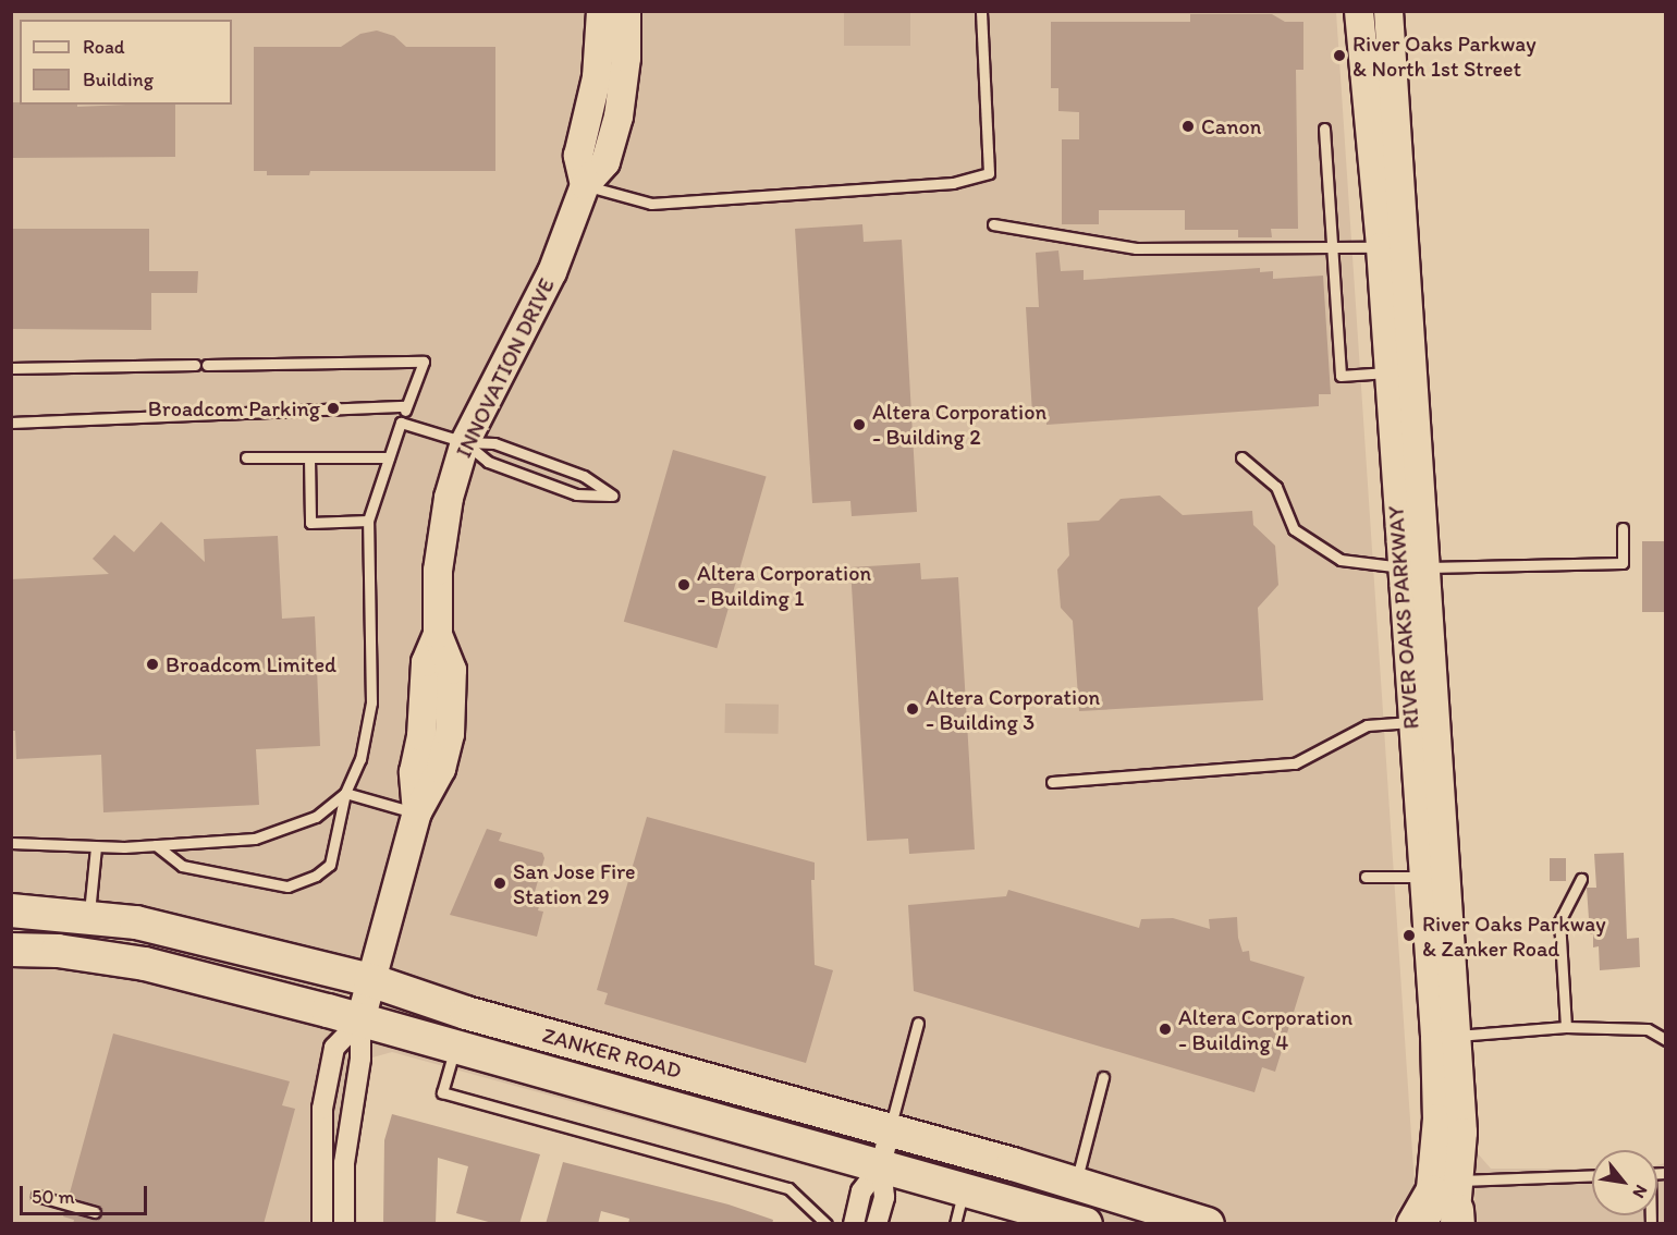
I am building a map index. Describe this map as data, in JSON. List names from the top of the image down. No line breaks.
{"streets":{"main road":["ZANKER ROAD"],"street":["INNOVATION DRIVE","RIVER OAKS PARKWAY"]},"crossings":[["INNOVATION DRIVE","ZANKER ROAD"]],"places":["River Oaks Parkway & North 1st Street","Canon","Broadcom Parking","Altera Corporation - Building 2","Altera Corporation - Building 1","Broadcom Limited","Altera Corporation - Building 3","San Jose Fire Station 29","River Oaks Parkway & Zanker Road","Altera Corporation - Building 4"],"legend":["Road","Building"],"scale_bar":"50 m","north":"bottom right"}
